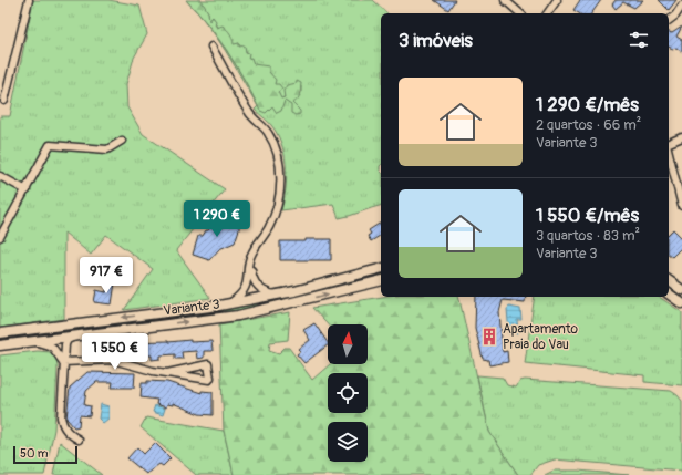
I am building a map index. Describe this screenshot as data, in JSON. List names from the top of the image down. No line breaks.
{"streets":{"main road":["Variante 3"]},"places":{"building":["Apartamento Praia do Vau"]},"scale_bar":"50 m","north":"top","page":{"heading":"3 imóveis","list":[{"name":"1 290 €/mês","note":"2 quartos · 66 m² · Variante 3"},{"name":"1 550 €/mês","note":"3 quartos · 83 m² · Variante 3"}],"price":["1 290 €","917 €","1 550 €"],"scale":"50 m"}}
